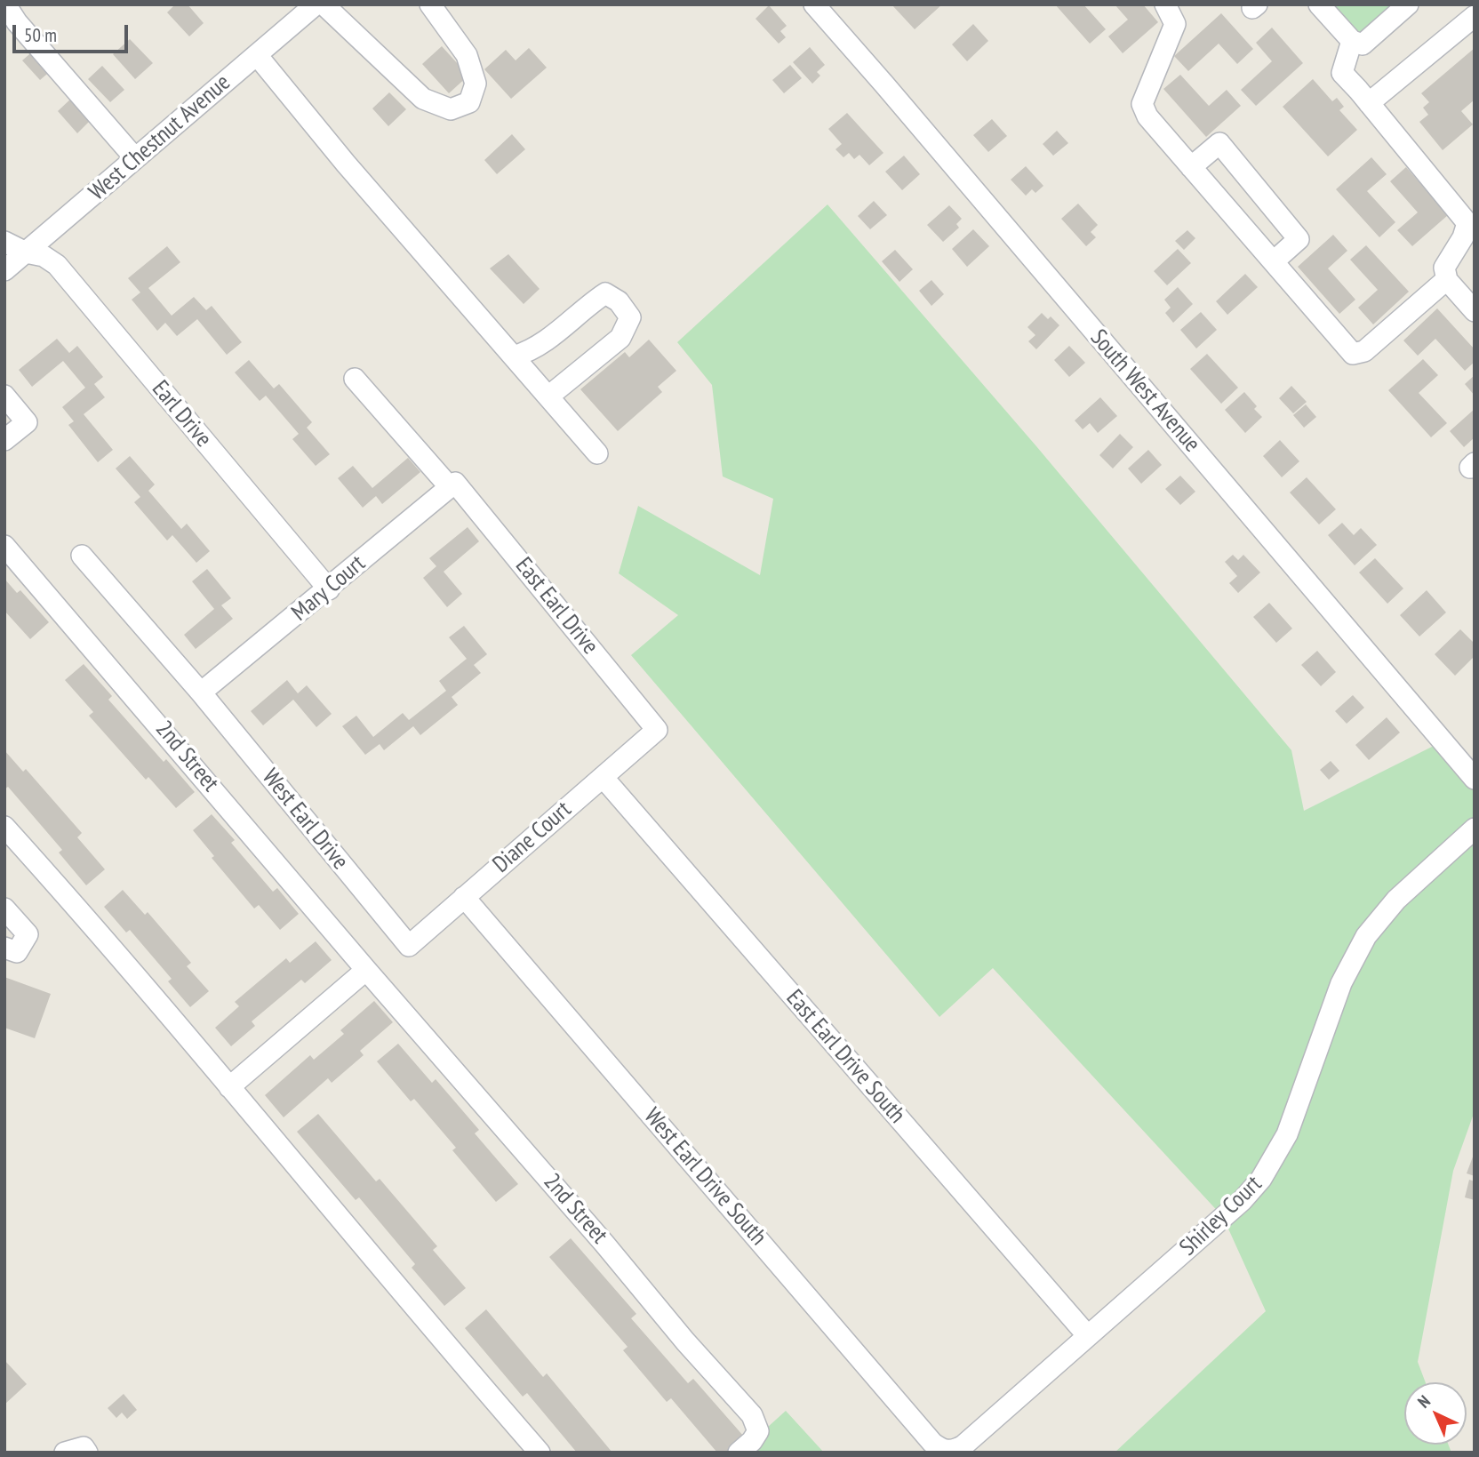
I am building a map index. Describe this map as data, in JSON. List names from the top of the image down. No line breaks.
{"streets":{"street":["West Chestnut Avenue","South West Avenue","Earl Drive","Mary Court","East Earl Drive","2nd Street","West Earl Drive","Diane Court","East Earl Drive South","West Earl Drive South","Shirley Court"]},"crossings":[["West Chestnut Avenue","Earl Drive"],["Earl Drive","Mary Court"],["Mary Court","East Earl Drive"],["Mary Court","West Earl Drive"],["East Earl Drive","Diane Court"],["West Earl Drive","Diane Court"],["Diane Court","East Earl Drive South"],["Diane Court","West Earl Drive South"],["East Earl Drive South","Shirley Court"],["West Earl Drive South","Shirley Court"]],"scale_bar":"50 m","north":"top left"}
